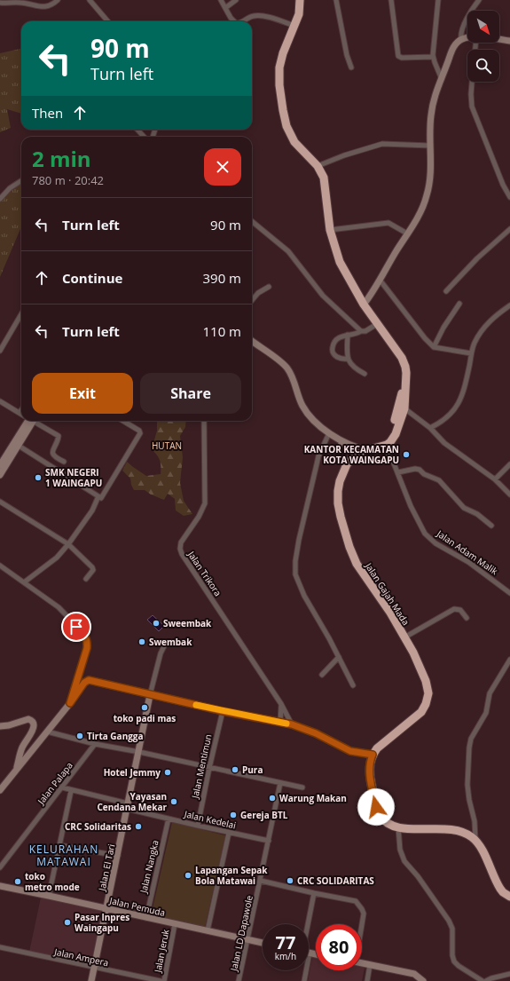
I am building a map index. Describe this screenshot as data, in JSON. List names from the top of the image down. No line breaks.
{"streets":{"highway":["Jalan Gajah Mada"],"street":["Jalan Adam Malik","Jalan Trikora","Jalan Mentimun","Jalan Palapa","Jalan Kedelai","Jalan Nangka","Jalan El Tari","Jalan Pemuda","Jalan LD Dapawole","Jalan Jeruk","Jalan Ampera"]},"crossings":[["Jalan Adam Malik","Jalan Gajah Mada"],["Jalan Mentimun","Jalan Kedelai"],["Jalan Palapa","Jalan Kedelai"],["Jalan Kedelai","Jalan Nangka"],["Jalan Kedelai","Jalan El Tari"],["Jalan Kedelai","Jalan LD Dapawole"],["Jalan Nangka","Jalan Pemuda"],["Jalan El Tari","Jalan Pemuda"],["Jalan El Tari","Jalan Ampera"],["Jalan Pemuda","Jalan LD Dapawole"],["Jalan Pemuda","Jalan Jeruk"]],"districts":["KELURAHAN MATAWAI"],"parks":["HUTAN"],"places":["KANTOR KECAMATAN KOTA WAINGAPU","SMK NEGERI 1 WAINGAPU","Sweembak","Swembak","toko padi mas","Tirta Gangga","Pura","Hotel Jemmy","Warung Makan","Yayasan Cendana Mekar","Gereja BTL","CRC Solidaritas","Lapangan Sepak Bola Matawai","CRC SOLIDARITAS","toko metro mode","Pasar Inpres Waingapu"],"north":"bottom right","page":{"turn":["90 m","Turn left"],"then":"Then","heading":["2 min","780 m · 20:42"],"list":[{"name":"Turn left","value":"90 m"},{"name":"Continue","value":"390 m"},{"name":"Turn left","value":"110 m"}],"buttons":["Exit","Share"],"speed":"77 km/h","limit":"80"}}
